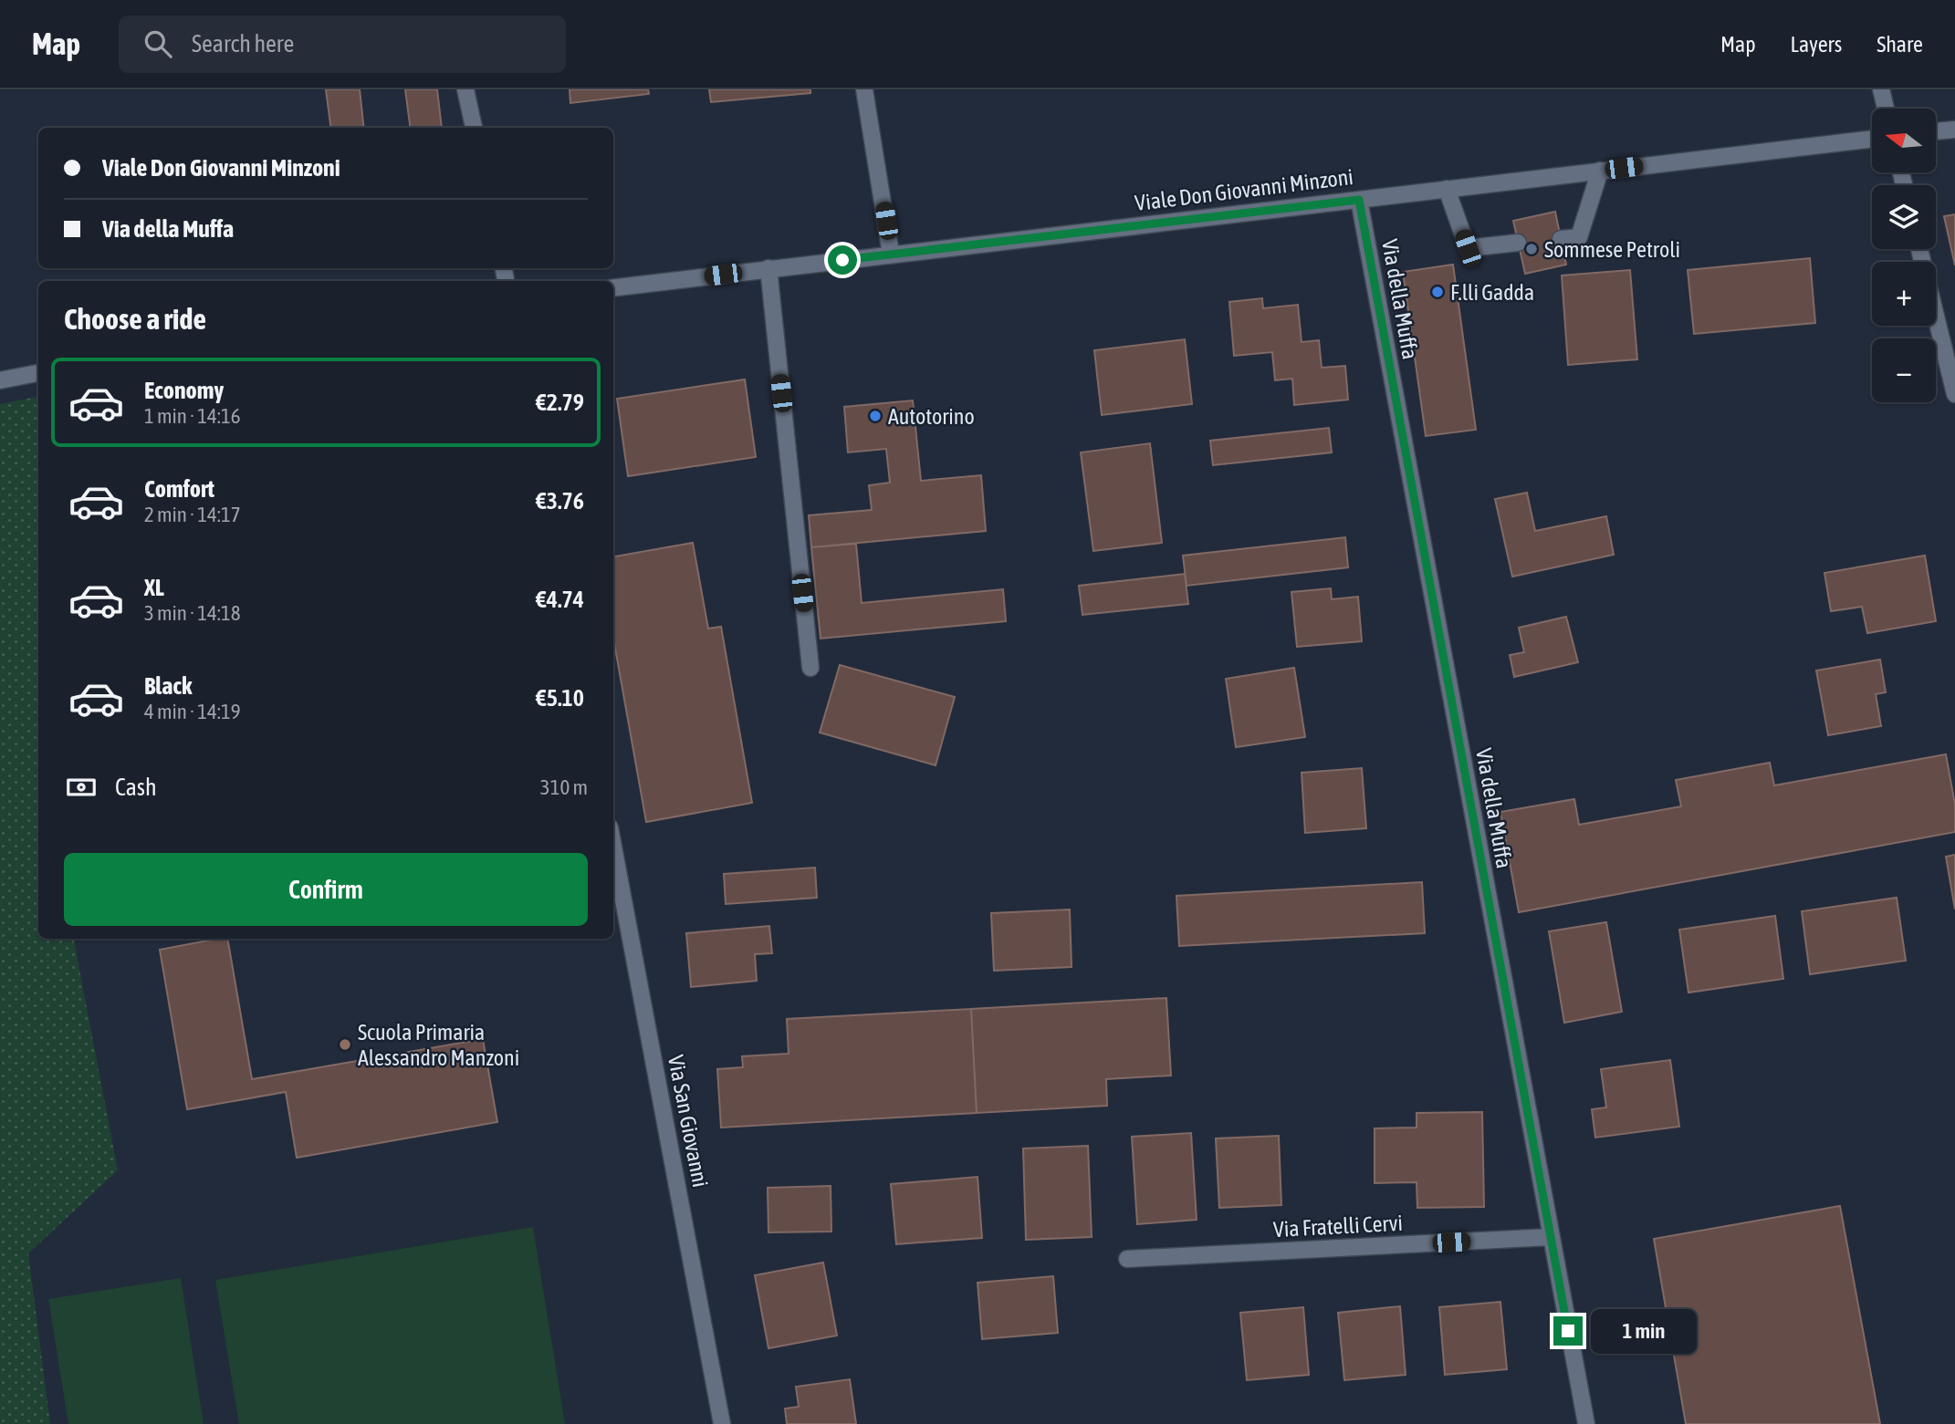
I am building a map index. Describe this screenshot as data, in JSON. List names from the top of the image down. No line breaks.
{"streets":{"street":["Viale Don Giovanni Minzoni","Via della Muffa","Via San Giovanni","Via Fratelli Cervi"]},"crossings":[["Viale Don Giovanni Minzoni","Via della Muffa"],["Via della Muffa","Via Fratelli Cervi"]],"places":["Sommese Petroli","F.lli Gadda","Autotorino","Scuola Primaria Alessandro Manzoni"],"north":"left","page":{"header":"Map","search":"Search here","nav":["Map","Layers","Share"],"map_buttons":["+","−"],"banner":["Viale Don Giovanni Minzoni","Via della Muffa"],"heading":"Choose a ride","list":[{"name":"Economy","note":"1 min · 14:16","value":"€2.79"},{"name":"Comfort","note":"2 min · 14:17","value":"€3.76"},{"name":"XL","note":"3 min · 14:18","value":"€4.74"},{"name":"Black","note":"4 min · 14:19","value":"€5.10"}],"pay":["Cash","310 m"],"buttons":"Confirm","bubble":"1 min"}}
